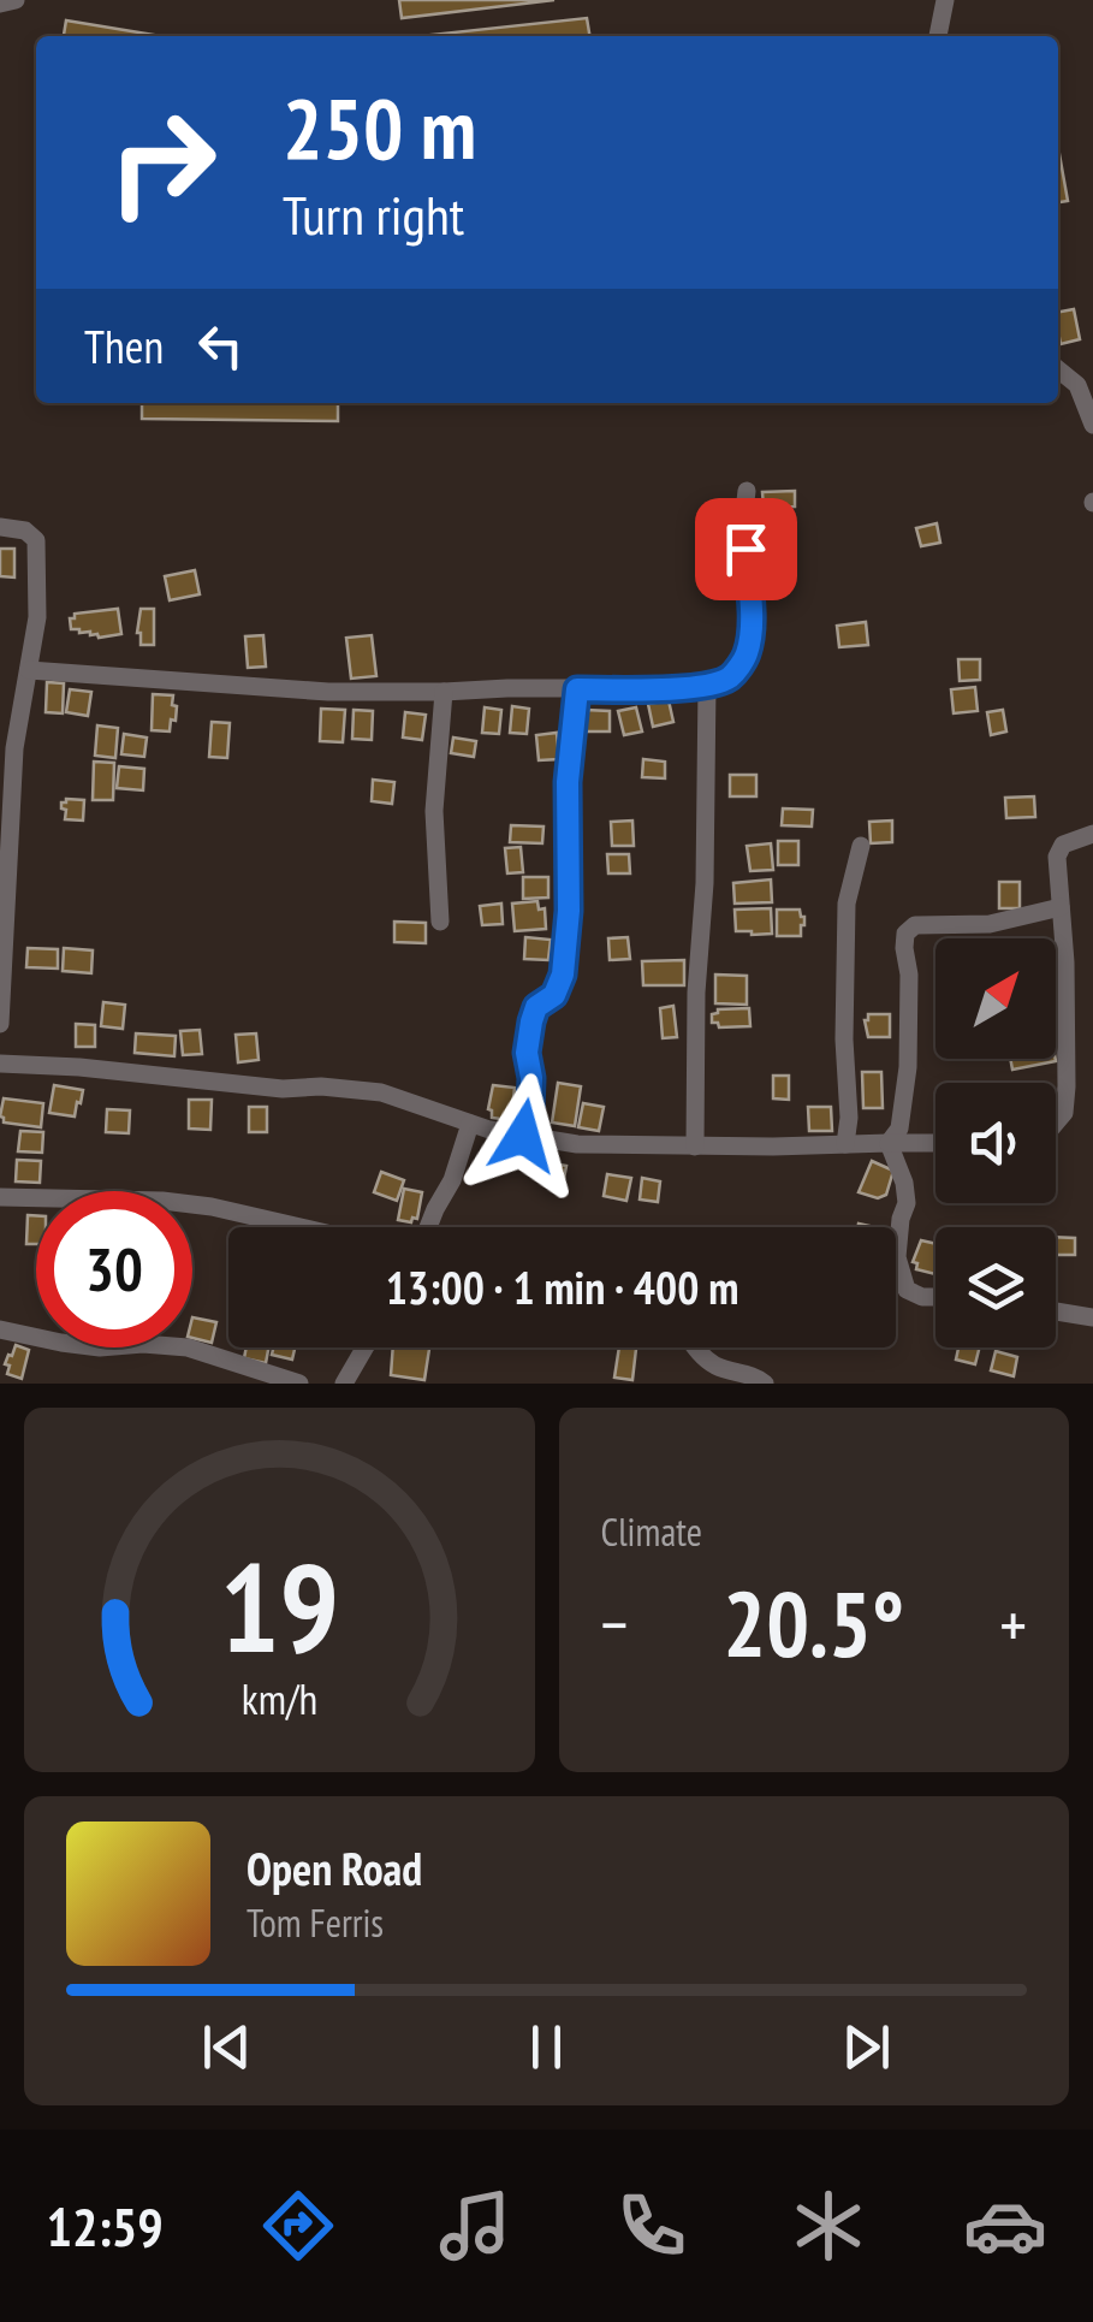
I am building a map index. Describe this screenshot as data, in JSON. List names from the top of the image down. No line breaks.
{"north":"top right","page":{"turn":["250 m","Turn right"],"then":"Then","limit":"30","trip":"13:00 · 1 min · 400 m","tile":"Climate","heat":["−","20.5°","+"],"song":["Open Road","Tom Ferris"],"tabs":"12:59","gauge":["19","km/h"]}}
